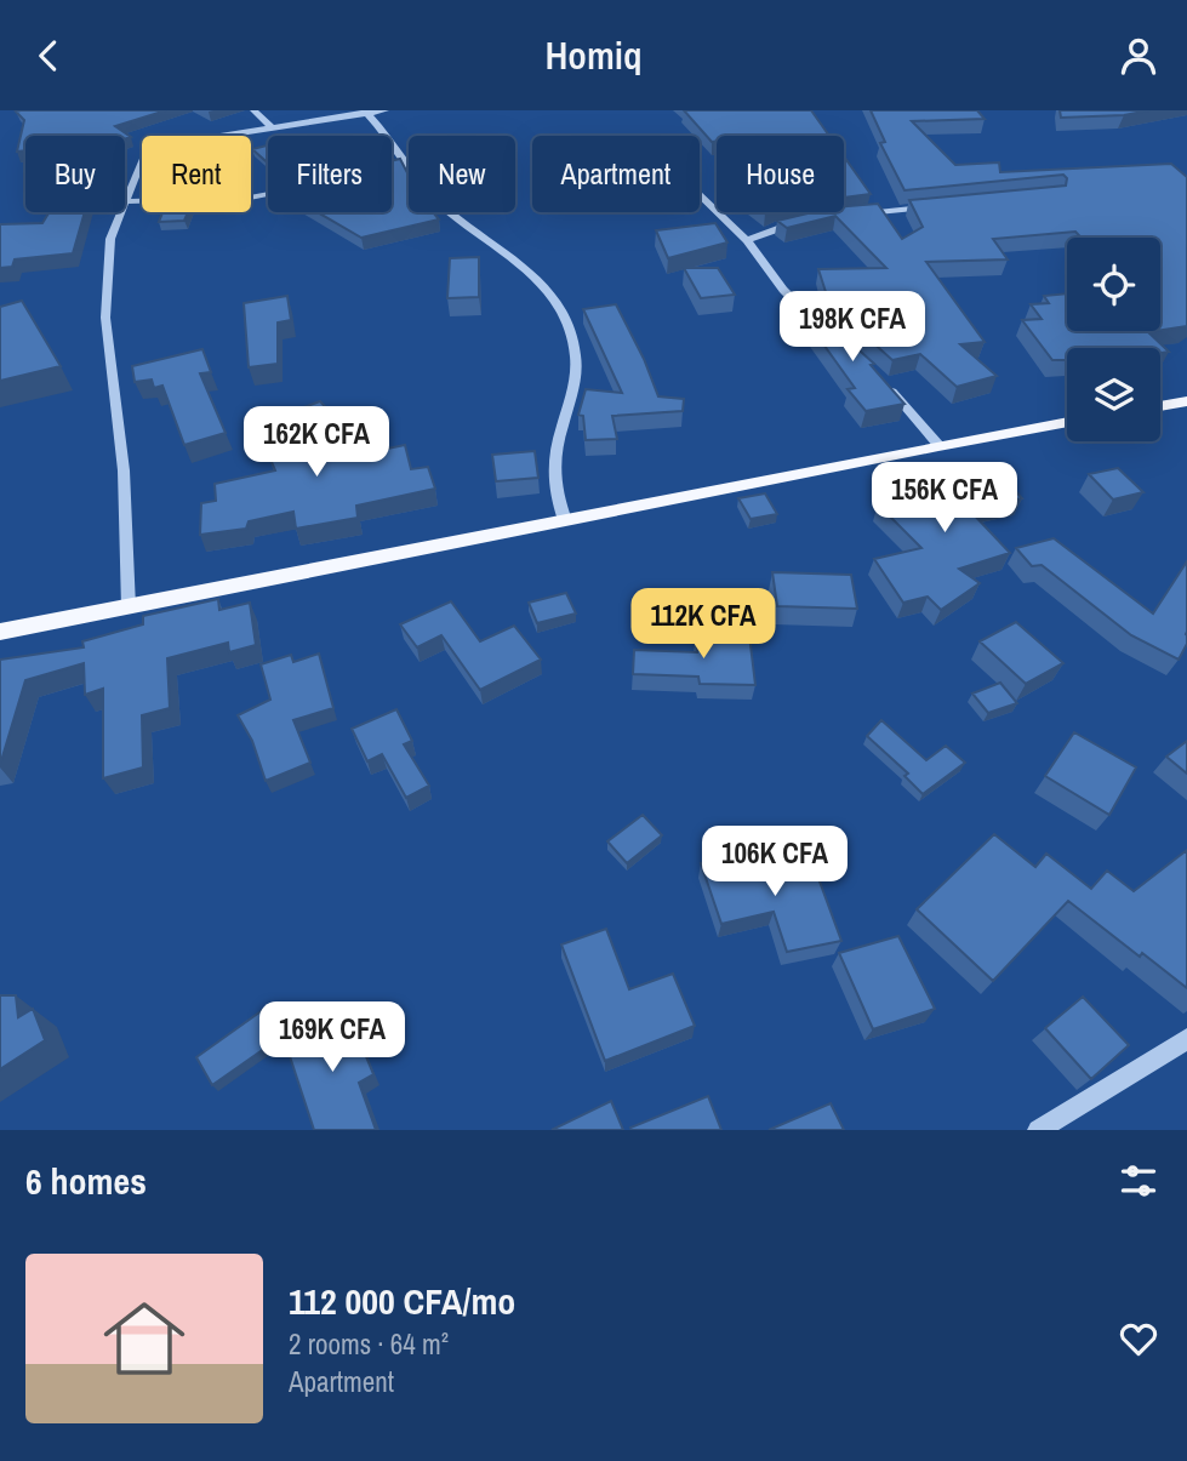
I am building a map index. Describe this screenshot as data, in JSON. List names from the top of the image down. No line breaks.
{"page":{"header":"Homiq","chip":["Buy","Rent","Filters","New","Apartment","House"],"price":["198K CFA","162K CFA","156K CFA","112K CFA","106K CFA","169K CFA"],"heading":"6 homes","list":[{"name":"112 000 CFA/mo","note":"2 rooms · 64 m² · Apartment"}]}}
